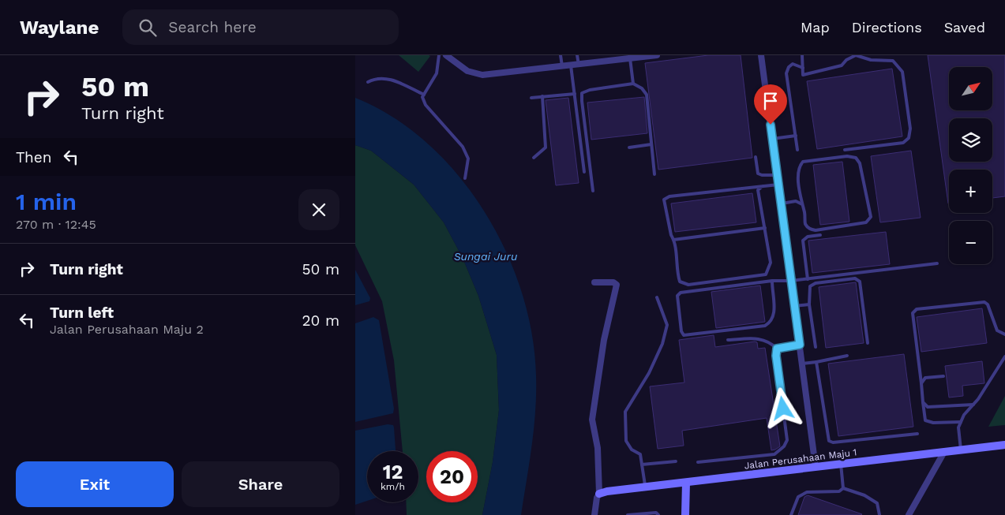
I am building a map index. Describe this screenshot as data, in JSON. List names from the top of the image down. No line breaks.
{"streets":{"street":["Jalan Perusahaan Maju 1"]},"water":["Sungai Juru"],"north":"top right","page":{"header":"Waylane","search":"Search here","nav":["Map","Directions","Saved"],"turn":["50 m","Turn right"],"map_buttons":["+","−"],"then":"Then","heading":["1 min","270 m · 12:45"],"list":[{"name":"Turn right","value":"50 m"},{"name":"Turn left","note":"Jalan Perusahaan Maju 2","value":"20 m"}],"speed":"12 km/h","limit":"20","buttons":["Exit","Share"]}}
